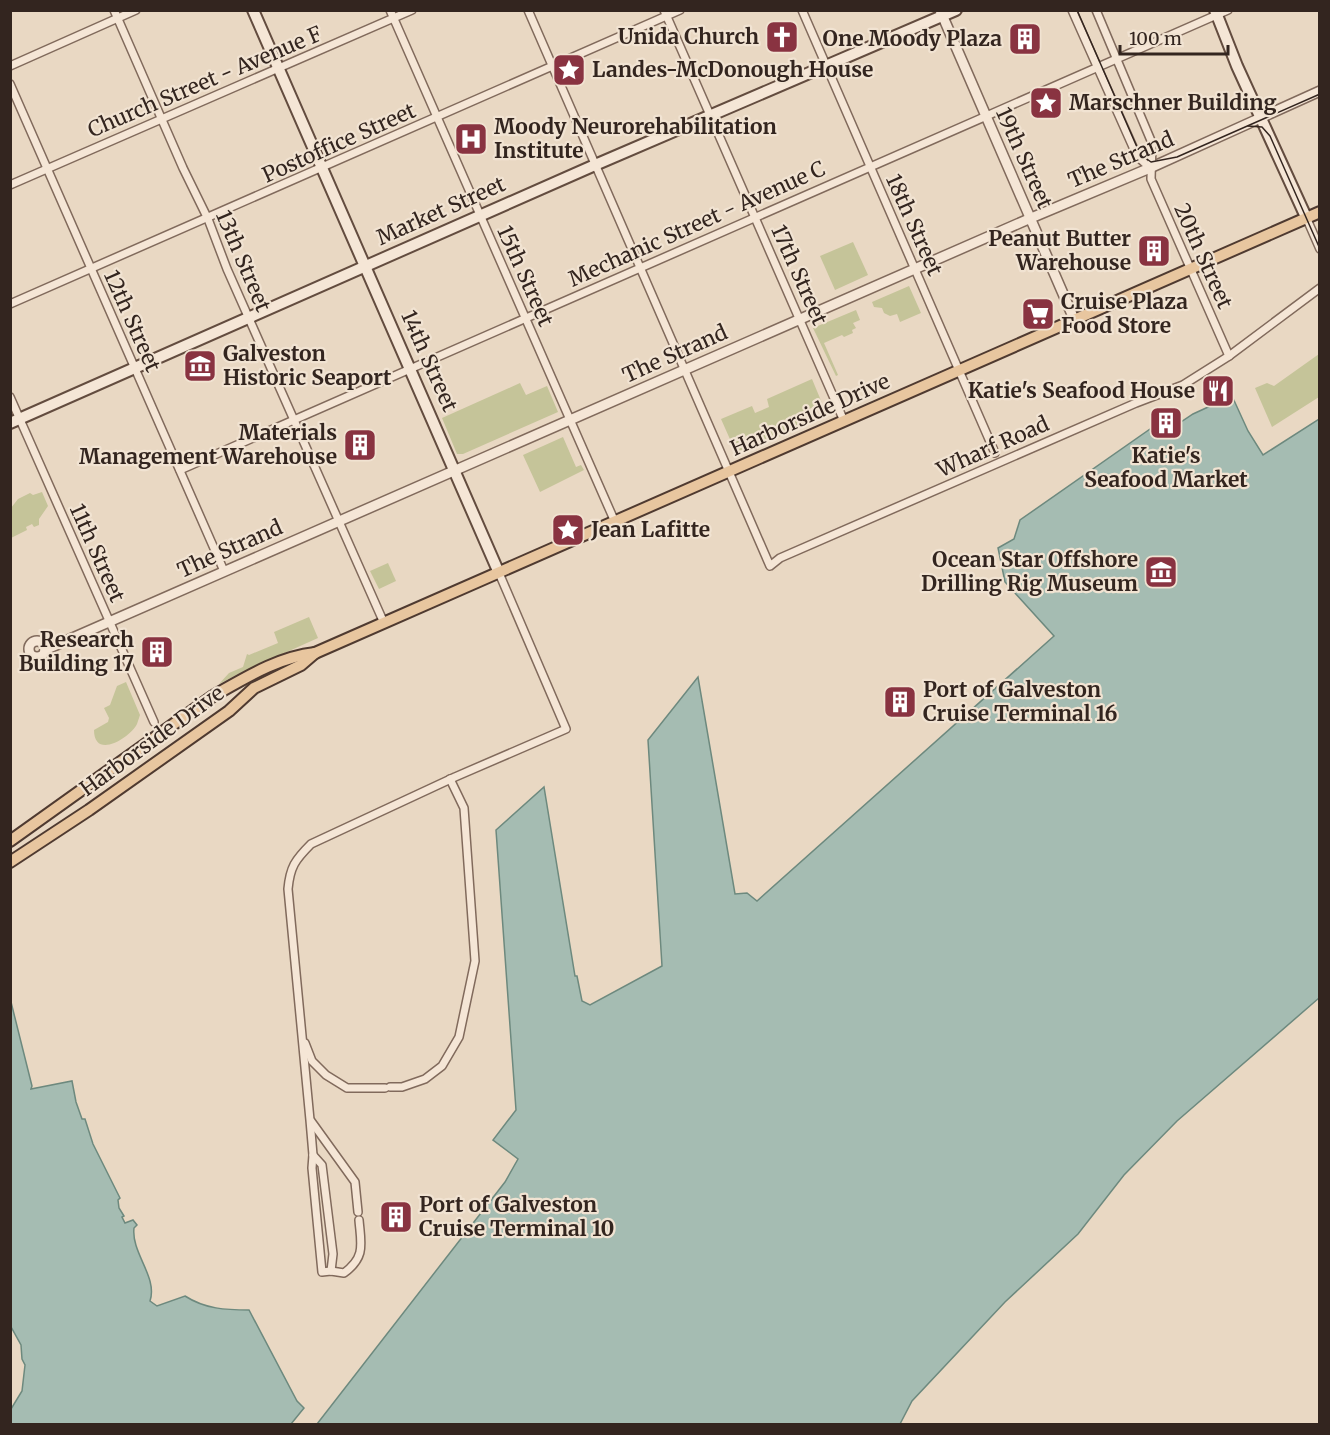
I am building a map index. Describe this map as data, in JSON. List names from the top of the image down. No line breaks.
{"streets":{"main road":["Market Street","14th Street","Harborside Drive"],"street":["Church Street - Avenue F","Postoffice Street","19th Street","The Strand","Mechanic Street - Avenue C","18th Street","20th Street","13th Street","17th Street","15th Street","12th Street","Wharf Road","11th Street"]},"crossings":[["Church Street - Avenue F","13th Street"],["Church Street - Avenue F","15th Street"],["Church Street - Avenue F","12th Street"],["Church Street - Avenue F","14th Street"],["Postoffice Street","13th Street"],["Postoffice Street","17th Street"],["Postoffice Street","15th Street"],["Postoffice Street","12th Street"],["Postoffice Street","14th Street"],["19th Street","The Strand"],["19th Street","Market Street"],["19th Street","Mechanic Street - Avenue C"],["19th Street","Harborside Drive"],["The Strand","18th Street"],["The Strand","20th Street"],["The Strand","13th Street"],["The Strand","17th Street"],["The Strand","15th Street"],["The Strand","12th Street"],["The Strand","14th Street"],["The Strand","11th Street"],["Market Street","18th Street"],["Market Street","13th Street"],["Market Street","17th Street"],["Market Street","15th Street"],["Market Street","12th Street"],["Market Street","14th Street"],["Market Street","11th Street"],["Mechanic Street - Avenue C","18th Street"],["Mechanic Street - Avenue C","20th Street"],["Mechanic Street - Avenue C","13th Street"],["Mechanic Street - Avenue C","17th Street"],["Mechanic Street - Avenue C","15th Street"],["Mechanic Street - Avenue C","12th Street"],["Mechanic Street - Avenue C","14th Street"],["18th Street","Harborside Drive"],["20th Street","Harborside Drive"],["20th Street","Wharf Road"],["13th Street","Harborside Drive"],["17th Street","Harborside Drive"],["15th Street","Harborside Drive"],["14th Street","Harborside Drive"],["Harborside Drive","Wharf Road"]],"places":{"church":["Unida Church"],"building":["One Moody Plaza","Peanut Butter Warehouse","Katie's Seafood Market","Materials Management Warehouse","Research Building 17","Port of Galveston Cruise Terminal 16","Port of Galveston Cruise Terminal 10"],"place":["Landes-McDonough House","Marschner Building","Jean Lafitte"],"hospital":["Moody Neurorehabilitation Institute"],"supermarket":["Cruise Plaza Food Store"],"museum":["Galveston Historic Seaport","Ocean Star Offshore Drilling Rig Museum"],"restaurant":["Katie's Seafood House"]},"scale_bar":"100 m"}
